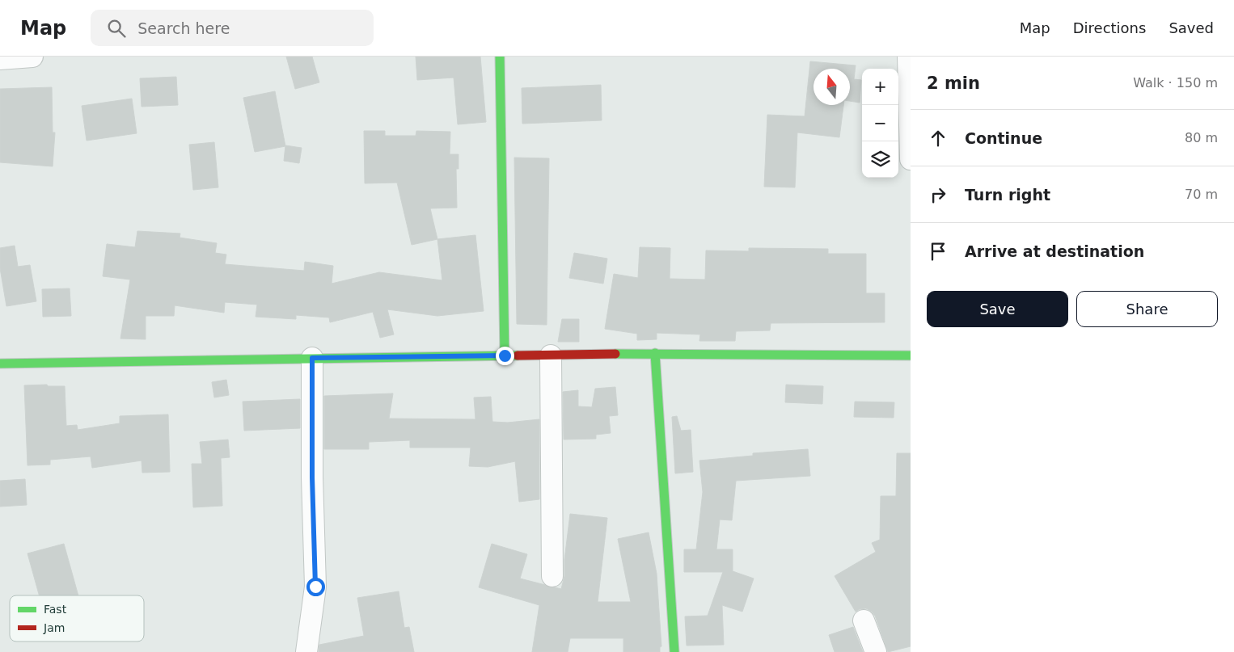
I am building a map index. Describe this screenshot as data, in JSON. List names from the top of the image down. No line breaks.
{"legend":["Fast","Jam"],"north":"top","page":{"header":"Map","search":"Search here","nav":["Map","Directions","Saved"],"heading":["2 min","Walk · 150 m"],"map_buttons":["+","−"],"list":[["Continue","80 m"],["Turn right","70 m"],"Arrive at destination"],"buttons":["Save","Share"]}}
